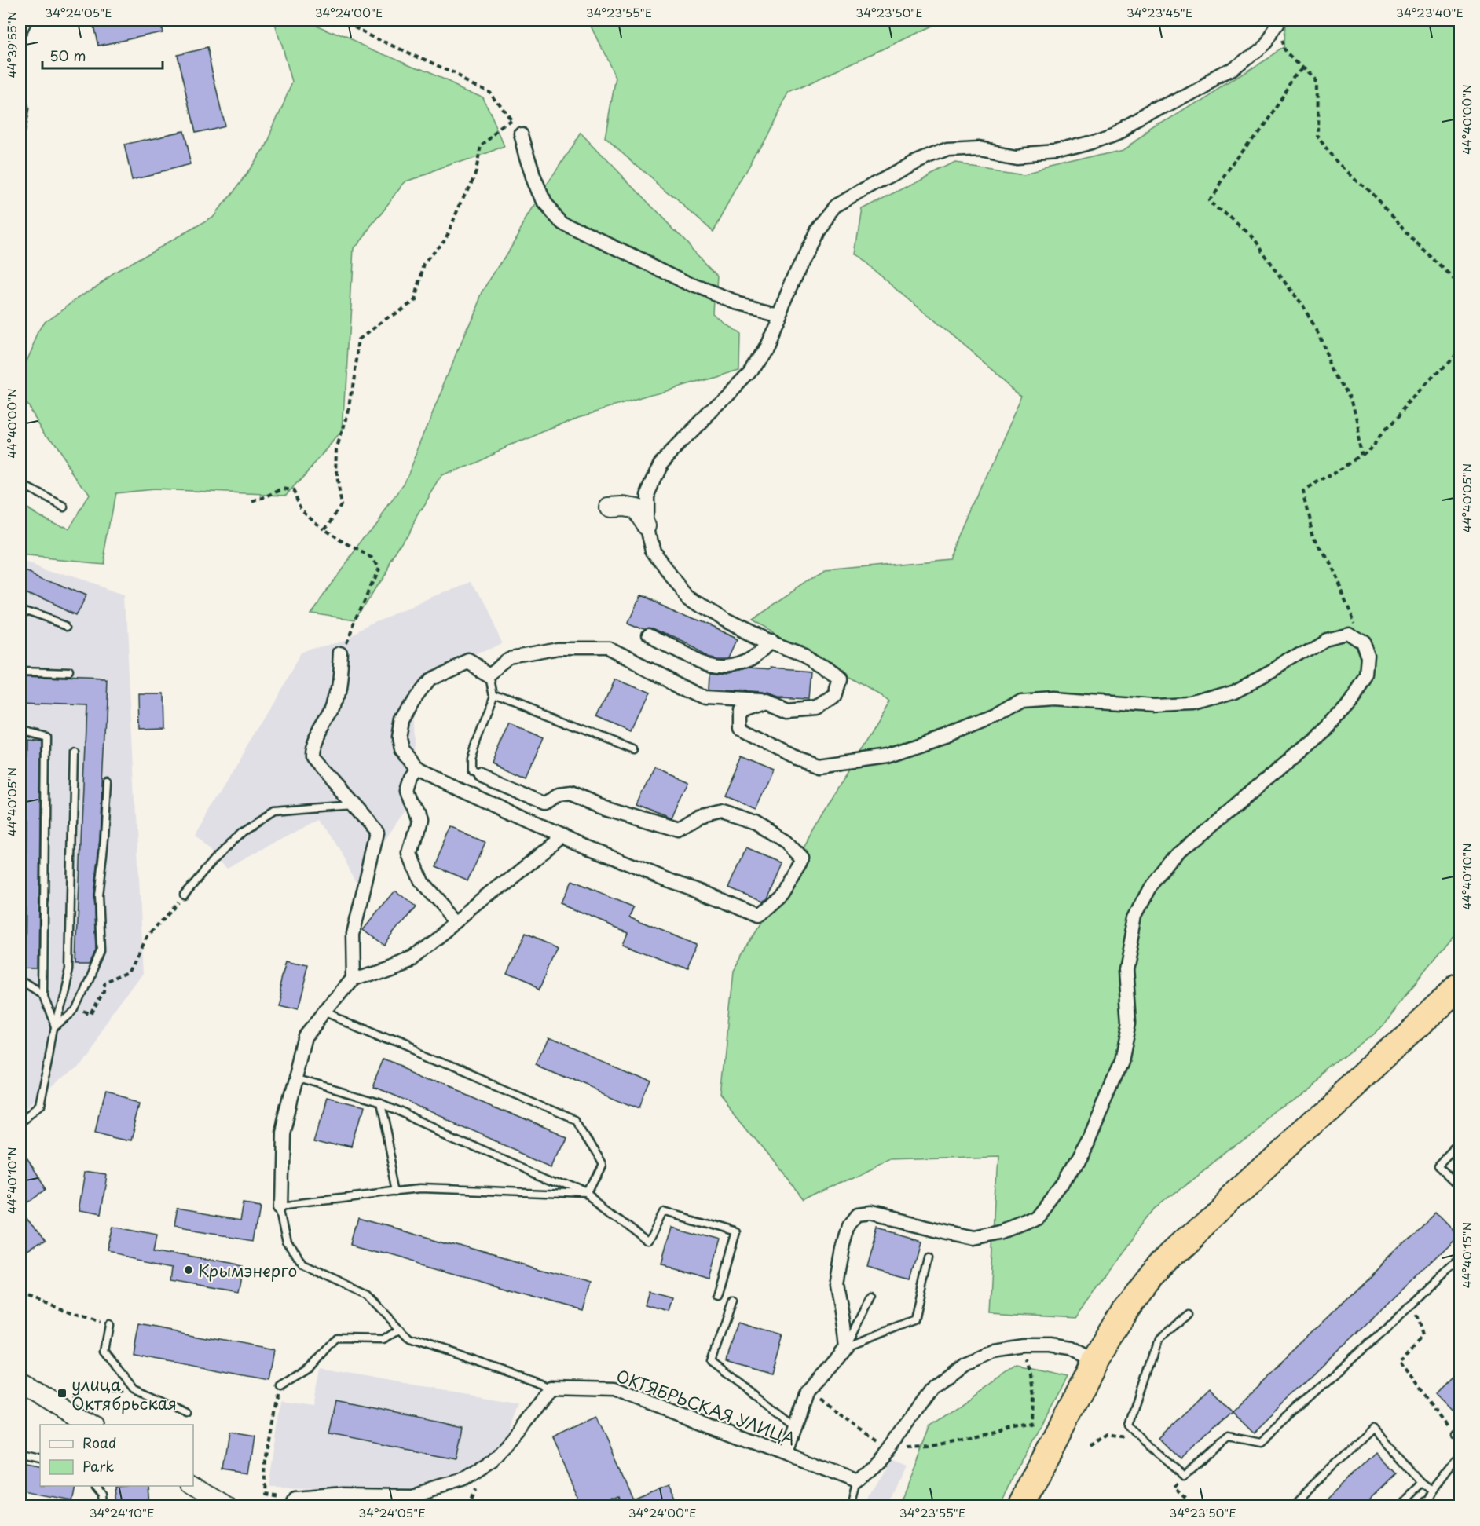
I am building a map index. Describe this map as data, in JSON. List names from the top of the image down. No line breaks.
{"streets":{"street":["ОКТЯБРЬСКАЯ УЛИЦА"]},"places":{"other":["Крымэнерго"],"transit":["улица Октябрьская"]},"legend":["Road","Park"],"scale_bar":"50 m","coordinates":["34°24'05\"E","34°24'00\"E","34°23'55\"E","34°23'50\"E","34°23'45\"E","34°23'40\"E","44°39'55\"N","44°40'00\"N","44°40'05\"N","44°40'10\"N","44°40'15\"N","34°24'10\"E"]}
